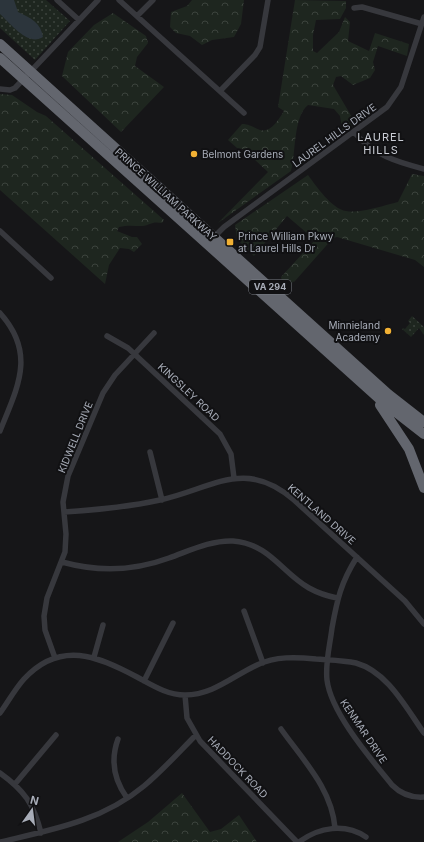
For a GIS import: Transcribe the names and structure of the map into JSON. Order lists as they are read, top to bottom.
{
  "streets": {
    "highway": ["PRINCE WILLIAM PARKWAY", "VA 294"],
    "street": [
      "LAUREL HILLS DRIVE",
      "KINGSLEY ROAD",
      "KIDWELL DRIVE",
      "KENTLAND DRIVE",
      "KENMAR DRIVE",
      "HADDOCK ROAD"
    ]
  },
  "crossings": [
    ["LAUREL HILLS DRIVE", "PRINCE WILLIAM PARKWAY"],
    ["PRINCE WILLIAM PARKWAY", "VA 294"],
    ["KINGSLEY ROAD", "KIDWELL DRIVE"],
    ["KINGSLEY ROAD", "KENTLAND DRIVE"],
    ["KIDWELL DRIVE", "KENTLAND DRIVE"],
    ["KENTLAND DRIVE", "KENMAR DRIVE"]
  ],
  "districts": ["LAUREL HILLS"],
  "places": {
    "other": ["Belmont Gardens", "Minnieland Academy"],
    "transit": ["Prince William Pkwy at Laurel Hills Dr"]
  },
  "north": "top"
}
